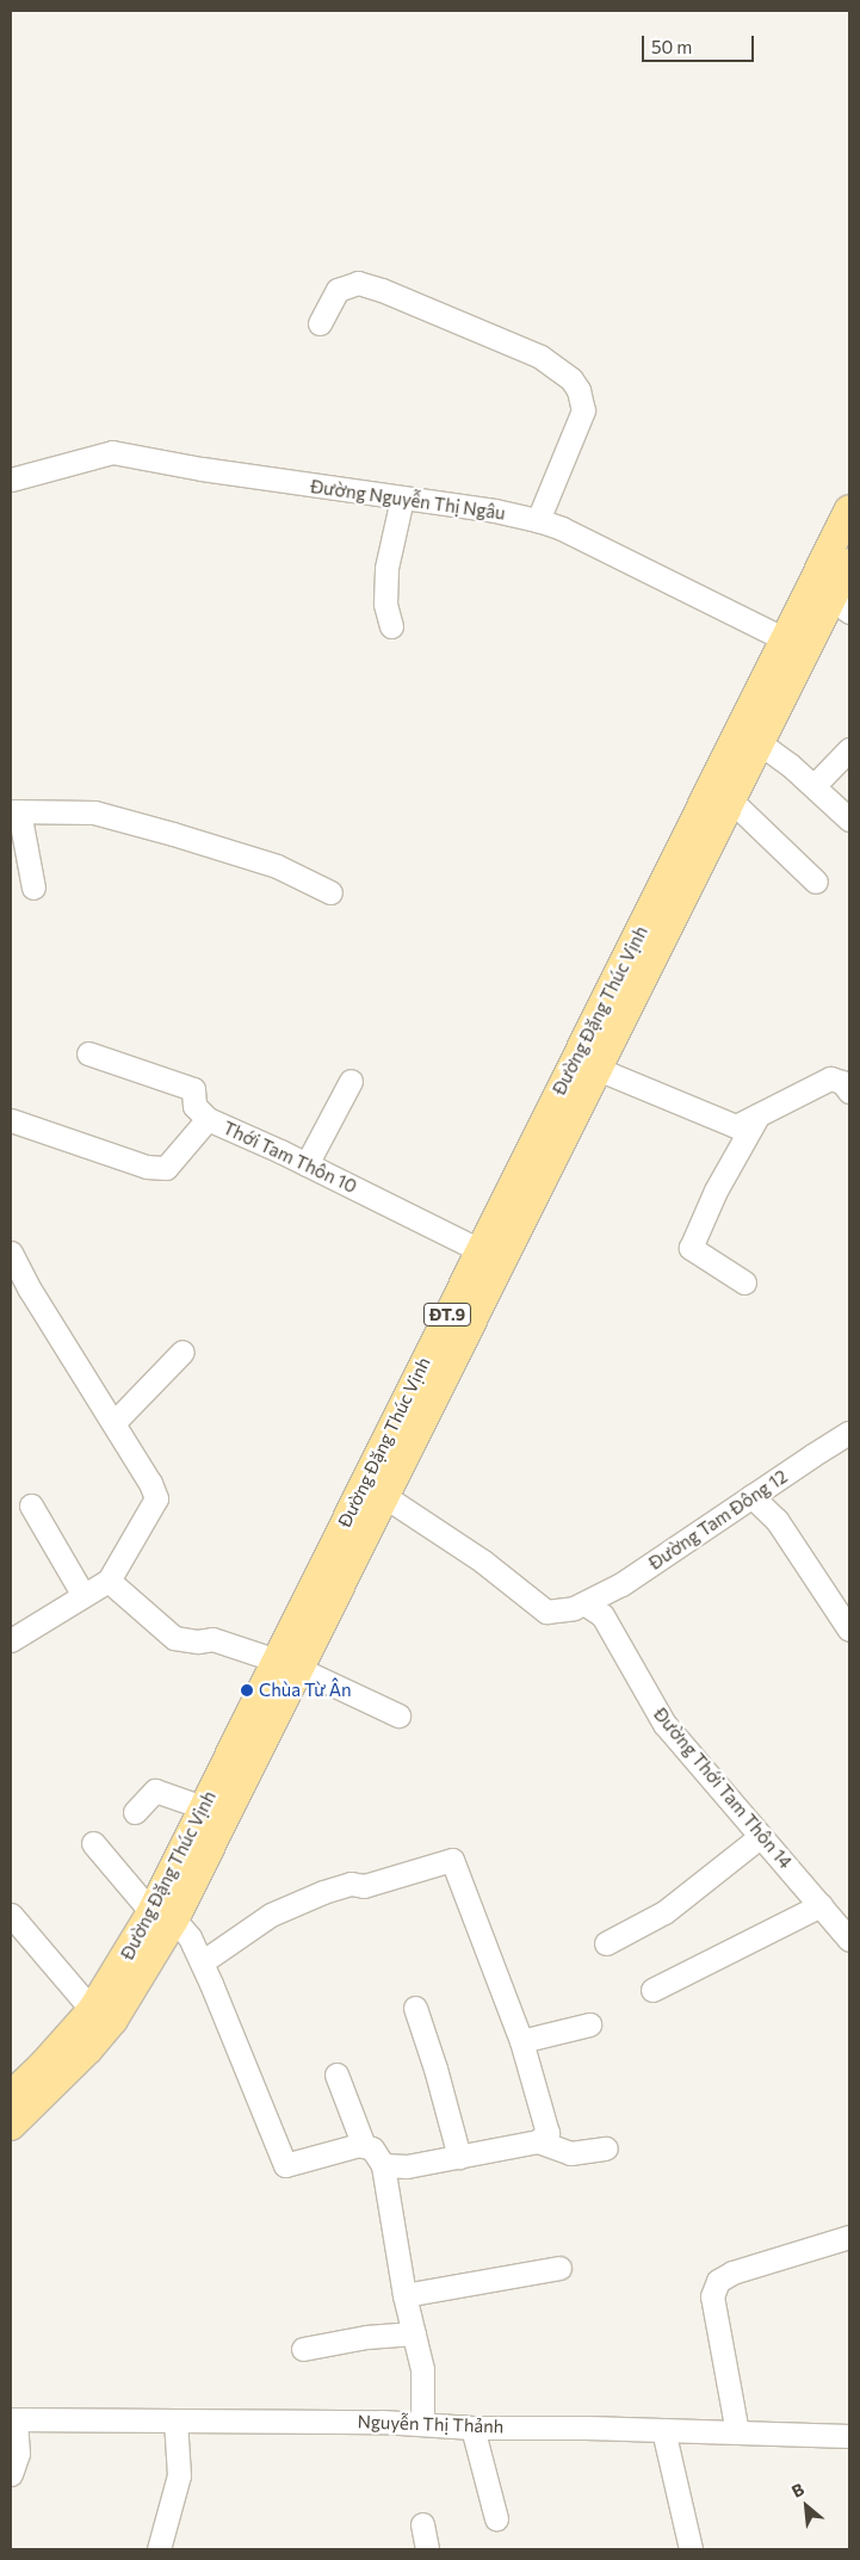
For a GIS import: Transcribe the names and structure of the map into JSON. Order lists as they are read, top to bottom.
{
  "streets": {
    "main road": ["Đường Đặng Thúc Vịnh", "ĐT.9"],
    "street": [
      "Đường Nguyễn Thị Ngâu",
      "Thới Tam Thôn 10",
      "Đường Tam Đông 12",
      "Đường Thới Tam Thôn 14",
      "Nguyễn Thị Thảnh"
    ]
  },
  "crossings": [
    ["Đường Nguyễn Thị Ngâu", "Đường Đặng Thúc Vịnh"],
    ["Đường Đặng Thúc Vịnh", "Thới Tam Thôn 10"],
    ["Đường Đặng Thúc Vịnh", "Đường Tam Đông 12"],
    ["Đường Tam Đông 12", "Đường Thới Tam Thôn 14"]
  ],
  "places": ["Chùa Từ Ân"],
  "scale_bar": "50 m",
  "north": "top left"
}
